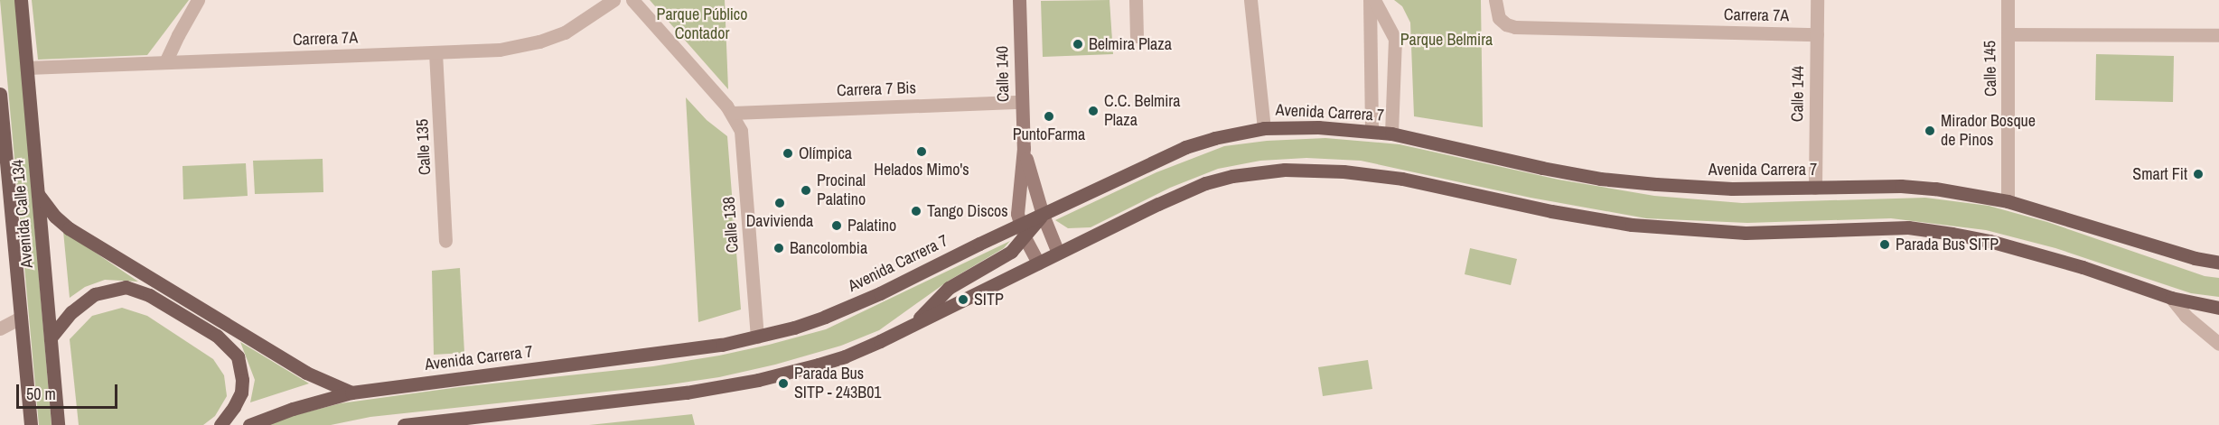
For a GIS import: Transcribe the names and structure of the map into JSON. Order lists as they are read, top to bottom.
{
  "streets": {
    "main road": ["Avenida Carrera 7", "Avenida Calle 134"],
    "street": [
      "Carrera 7A",
      "Calle 145",
      "Calle 140",
      "Carrera 7 Bis",
      "Calle 144",
      "Calle 135",
      "Calle 138"
    ]
  },
  "crossings": [
    ["Carrera 7A", "Calle 144"],
    ["Carrera 7A", "Calle 135"],
    ["Carrera 7A", "Avenida Calle 134"],
    ["Calle 145", "Avenida Carrera 7"],
    ["Calle 140", "Carrera 7 Bis"],
    ["Calle 140", "Avenida Carrera 7"],
    ["Carrera 7 Bis", "Calle 138"],
    ["Calle 144", "Avenida Carrera 7"],
    ["Avenida Carrera 7", "Calle 138"]
  ],
  "parks": ["Parque Público Contador", "Parque Belmira"],
  "places": [
    "Belmira Plaza",
    "C.C. Belmira Plaza",
    "PuntoFarma",
    "Mirador Bosque de Pinos",
    "Helados Mimo's",
    "Olímpica",
    "Smart Fit",
    "Procinal Palatino",
    "Davivienda",
    "Tango Discos",
    "Palatino",
    "Parada Bus SITP",
    "Bancolombia",
    "SITP",
    "Parada Bus SITP - 243B01"
  ],
  "scale_bar": "50 m"
}
